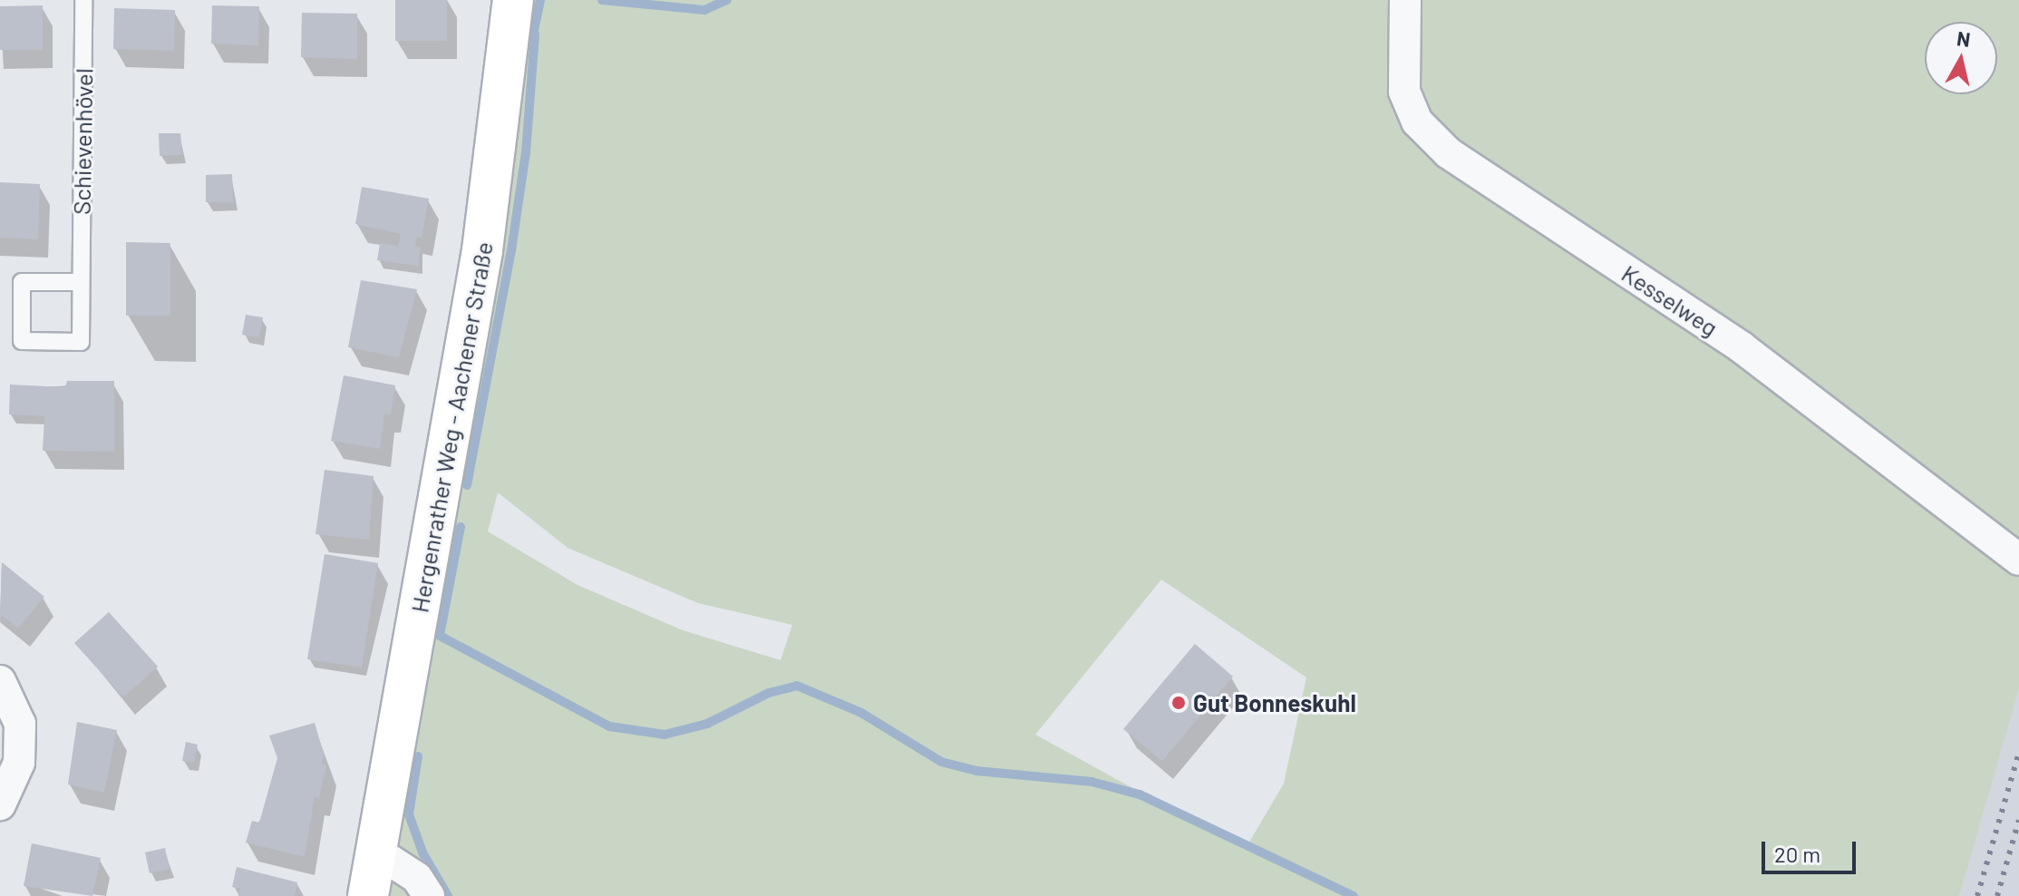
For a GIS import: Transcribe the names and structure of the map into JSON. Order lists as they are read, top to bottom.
{
  "streets": {
    "street": ["Kesselweg", "Hergenrather Weg - Aachener Straße"],
    "lane": ["Schievenhövel"]
  },
  "places": ["Gut Bonneskuhl"],
  "scale_bar": "20 m",
  "north": "top"
}
